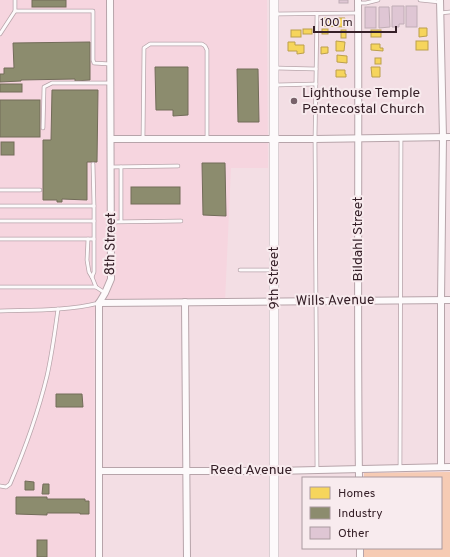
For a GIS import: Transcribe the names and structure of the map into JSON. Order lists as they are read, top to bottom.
{
  "streets": {
    "street": [
      "Bildahl Street",
      "8th Street",
      "9th Street",
      "Wills Avenue",
      "Reed Avenue"
    ]
  },
  "crossings": [
    ["Bildahl Street", "Wills Avenue"],
    ["Bildahl Street", "Reed Avenue"],
    ["8th Street", "Wills Avenue"],
    ["8th Street", "Reed Avenue"],
    ["9th Street", "Wills Avenue"],
    ["9th Street", "Reed Avenue"]
  ],
  "places": ["Lighthouse Temple Pentecostal Church"],
  "legend": ["Homes", "Industry", "Other"],
  "scale_bar": "100 m"
}
